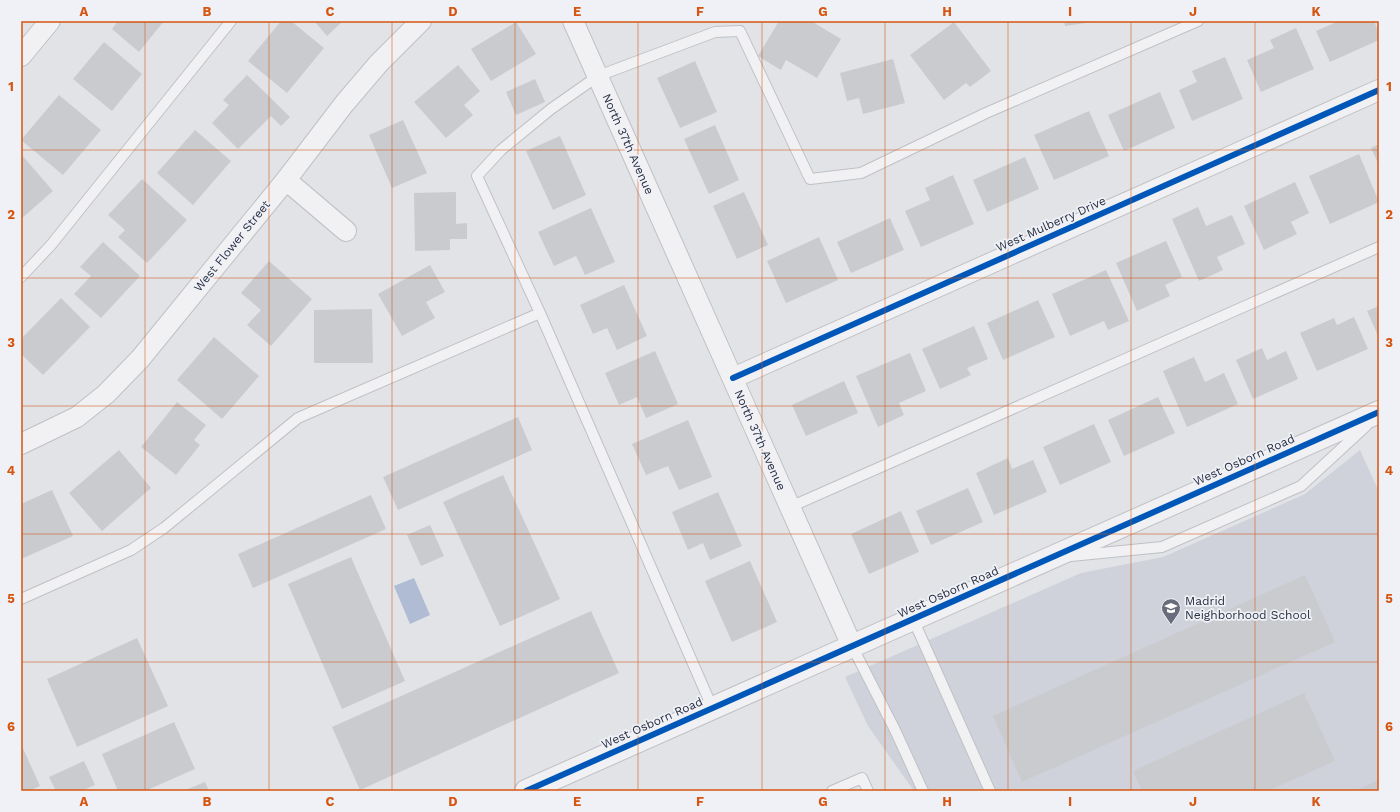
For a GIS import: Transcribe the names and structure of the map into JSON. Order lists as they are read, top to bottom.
{
  "streets": {
    "street": [
      "North 37th Avenue",
      "West Mulberry Drive",
      "West Flower Street",
      "West Osborn Road"
    ]
  },
  "crossings": [
    ["North 37th Avenue", "West Mulberry Drive"],
    ["North 37th Avenue", "West Osborn Road"]
  ],
  "places": {
    "school or university": ["Madrid Neighborhood School"]
  },
  "grid": {
    "columns": [
      "A",
      "B",
      "C",
      "D",
      "E",
      "F",
      "G",
      "H",
      "I",
      "J",
      "K"
    ],
    "rows": [
      "1",
      "2",
      "3",
      "4",
      "5",
      "6"
    ]
  }
}
